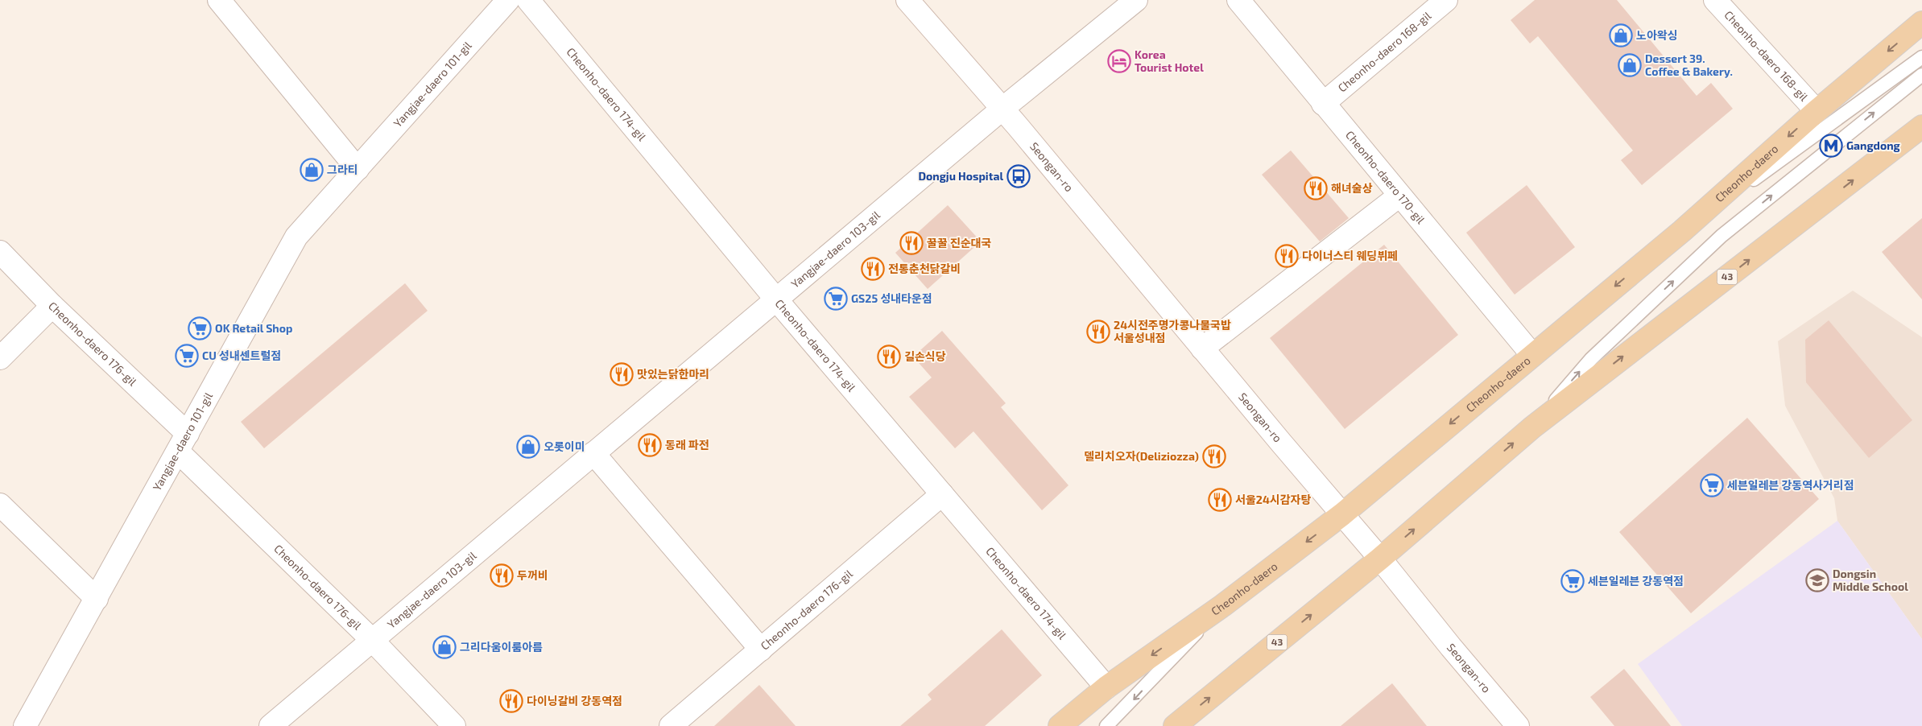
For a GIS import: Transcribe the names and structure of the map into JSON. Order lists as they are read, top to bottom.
{
  "streets": {
    "main road": ["Cheonho-daero", "43"],
    "street": [
      "Cheonho-daero 168-gil",
      "Yangjae-daero 101-gil",
      "Cheonho-daero 174-gil",
      "Seongan-ro",
      "Cheonho-daero 170-gil",
      "Yangjae-daero 103-gil",
      "Cheonho-daero 176-gil"
    ]
  },
  "crossings": [
    ["Cheonho-daero 168-gil", "Cheonho-daero"],
    ["Cheonho-daero 168-gil", "Cheonho-daero 170-gil"],
    ["Yangjae-daero 101-gil", "Cheonho-daero 176-gil"],
    ["Cheonho-daero 174-gil", "Cheonho-daero"],
    ["Cheonho-daero 174-gil", "Yangjae-daero 103-gil"],
    ["Cheonho-daero 174-gil", "Cheonho-daero 176-gil"],
    ["Seongan-ro", "Cheonho-daero"],
    ["Seongan-ro", "Yangjae-daero 103-gil"],
    ["Seongan-ro", "43"],
    ["Cheonho-daero", "Cheonho-daero 170-gil"],
    ["Yangjae-daero 103-gil", "Cheonho-daero 176-gil"]
  ],
  "places": {
    "shop": [
      "노아왁싱",
      "Dessert 39. Coffee & Bakery.",
      "그라티",
      "오롯이미",
      "그리다움이룸아름"
    ],
    "hotel": ["Korea Tourist Hotel"],
    "metro station": ["Gangdong"],
    "bus stop": ["Dongju Hospital"],
    "restaurant": [
      "해녀술상",
      "꿀꿀 진순대국",
      "다이너스티 웨딩뷔페",
      "전통춘천닭갈비",
      "24시전주명가콩나물국밥 서울성내점",
      "길손식당",
      "맛있는닭한마리",
      "동래 파전",
      "델리치오자(Deliziozza)",
      "서울24시감자탕",
      "두꺼비",
      "다이닝갈비 강동역점"
    ],
    "supermarket": [
      "GS25 성내타운점",
      "OK Retail Shop",
      "CU 성내센트럴점",
      "세븐일레븐 강동역사거리점",
      "세븐일레븐 강동역점"
    ],
    "school or university": ["Dongsin Middle School"]
  }
}
